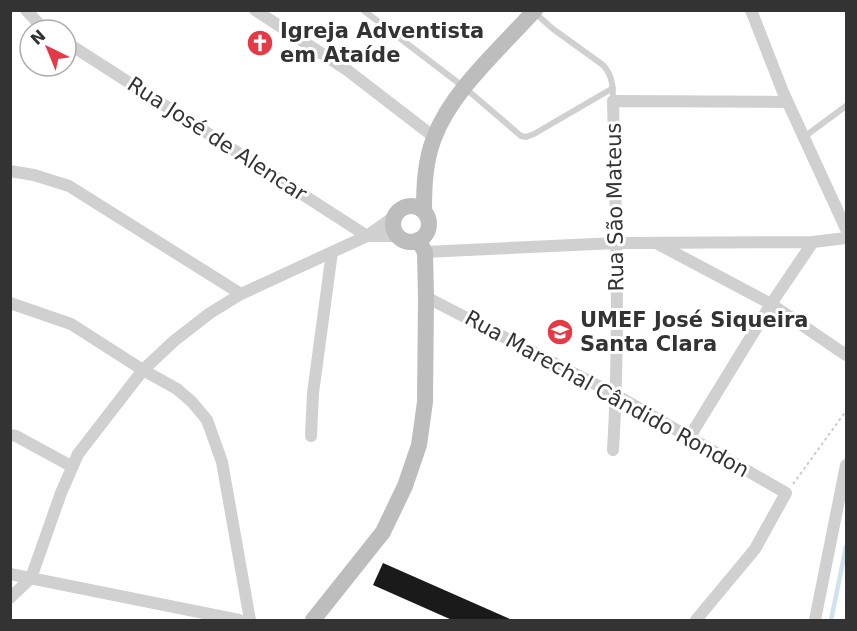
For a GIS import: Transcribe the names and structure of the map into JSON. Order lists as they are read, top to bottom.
{
  "streets": {
    "street": ["Rua José de Alencar", "Rua São Mateus", "Rua Marechal Cândido Rondon"]
  },
  "crossings": [
    ["Rua São Mateus", "Rua Marechal Cândido Rondon"]
  ],
  "places": {
    "church": ["Igreja Adventista em Ataíde"],
    "school or university": ["UMEF José Siqueira Santa Clara"]
  },
  "north": "top left"
}
